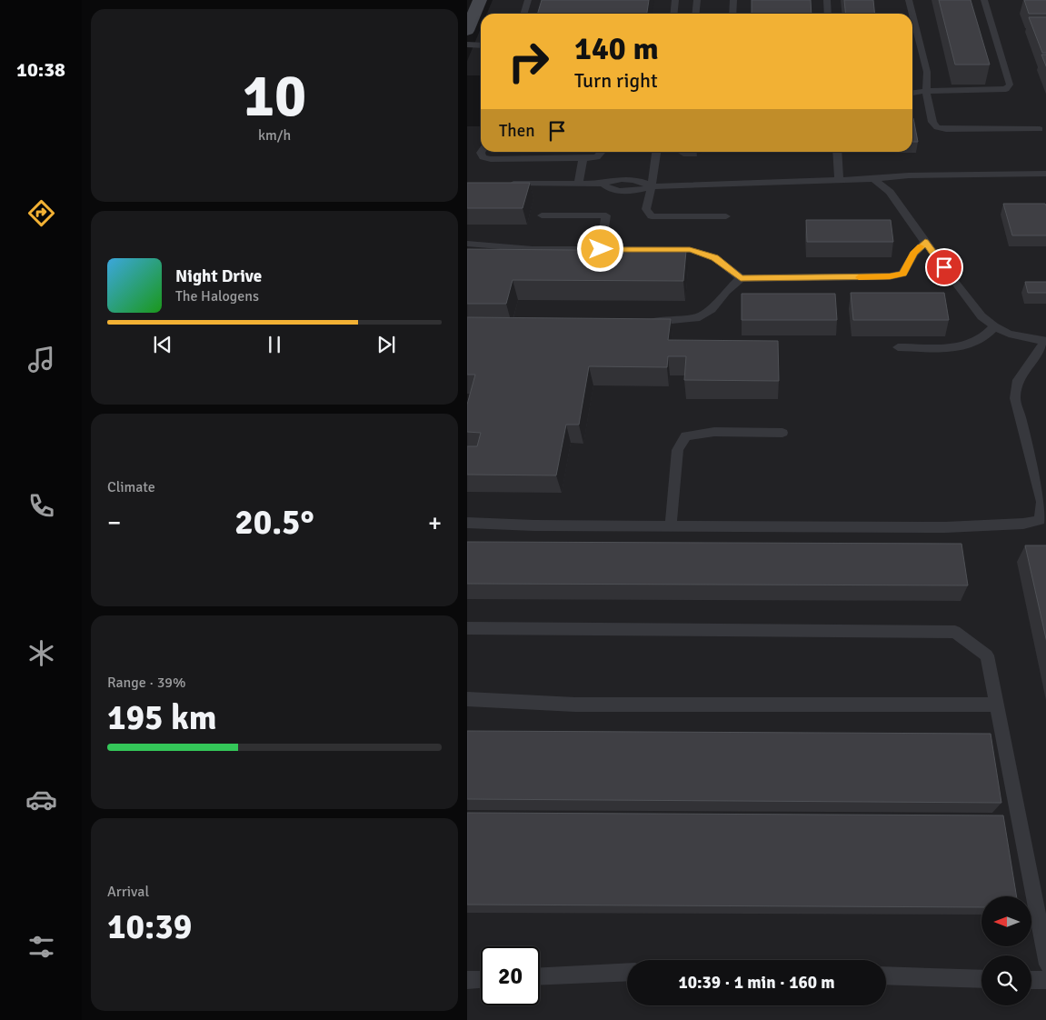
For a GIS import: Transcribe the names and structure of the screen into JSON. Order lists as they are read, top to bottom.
{
  "north": "left",
  "page": {
    "tabs": "10:38",
    "tile": [
      ["10", "km/h"],
      "Climate",
      ["Range · 39%", "195 km"],
      ["Arrival", "10:39"]
    ],
    "turn": ["140 m", "Turn right"],
    "then": "Then",
    "song": ["Night Drive", "The Halogens"],
    "heat": ["−", "20.5°", "+"],
    "limit": "20",
    "trip": "10:39 · 1 min · 160 m"
  }
}
